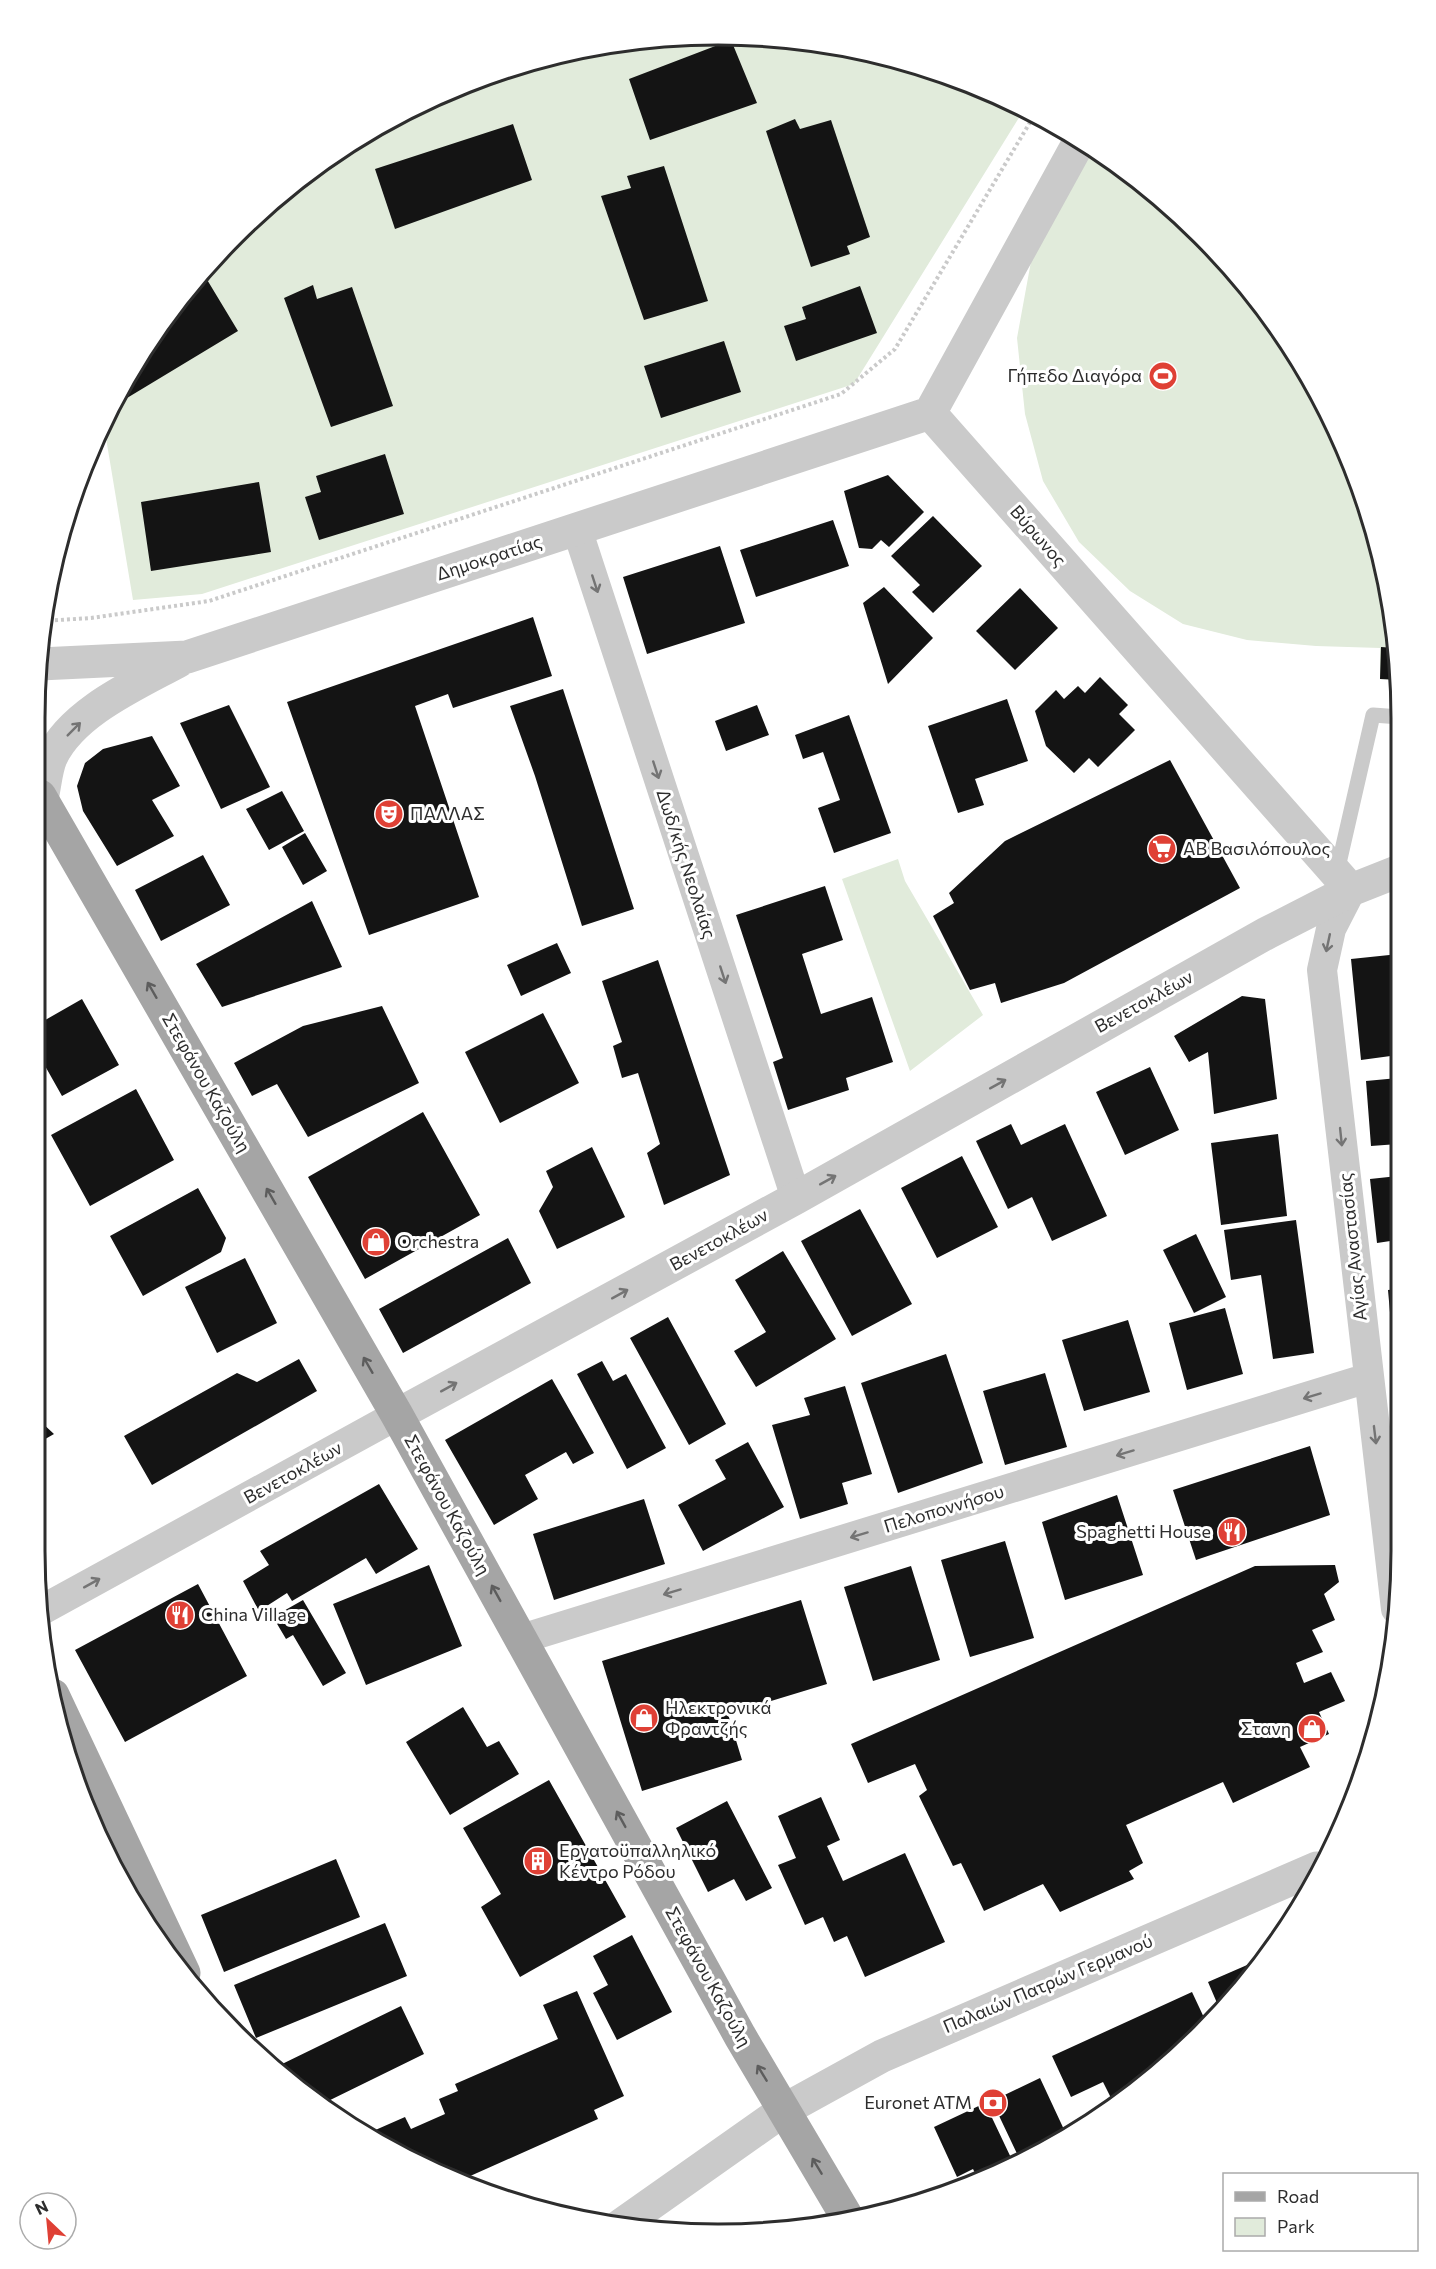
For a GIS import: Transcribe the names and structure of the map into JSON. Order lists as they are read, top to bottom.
{
  "streets": {
    "main road": ["Στεφάνου Καζούλη"],
    "street": [
      "Βύρωνος",
      "Δημοκρατίας",
      "Δωδ/κής Νεολαίας",
      "Βενετοκλέων",
      "Αγίας Αναστασίας",
      "Πελοποννήσου",
      "Παλαιών Πατρών Γερμανού"
    ]
  },
  "crossings": [
    ["Βύρωνος", "Δημοκρατίας"],
    ["Βύρωνος", "Βενετοκλέων"],
    ["Βύρωνος", "Αγίας Αναστασίας"],
    ["Δημοκρατίας", "Δωδ/κής Νεολαίας"],
    ["Δωδ/κής Νεολαίας", "Βενετοκλέων"],
    ["Βενετοκλέων", "Στεφάνου Καζούλη"],
    ["Βενετοκλέων", "Αγίας Αναστασίας"],
    ["Στεφάνου Καζούλη", "Πελοποννήσου"],
    ["Στεφάνου Καζούλη", "Παλαιών Πατρών Γερμανού"],
    ["Αγίας Αναστασίας", "Πελοποννήσου"]
  ],
  "one_way": [
    "Δωδ/κής Νεολαίας",
    "Βενετοκλέων",
    "Στεφάνου Καζούλη",
    "Αγίας Αναστασίας",
    "Πελοποννήσου"
  ],
  "places": {
    "sports": ["Γήπεδο Διαγόρα"],
    "theatre": ["ΠΑΛΛΑΣ"],
    "supermarket": ["AB Βασιλόπουλος"],
    "shop": ["Orchestra", "Ηλεκτρονικά Φραντζής", "Στανη"],
    "restaurant": ["Spaghetti House", "China Village"],
    "building": ["Εργατοϋπαλληλικό Κέντρο Ρόδου"],
    "bank": ["Euronet ATM"]
  },
  "legend": ["Road", "Park"],
  "north": "top left"
}
